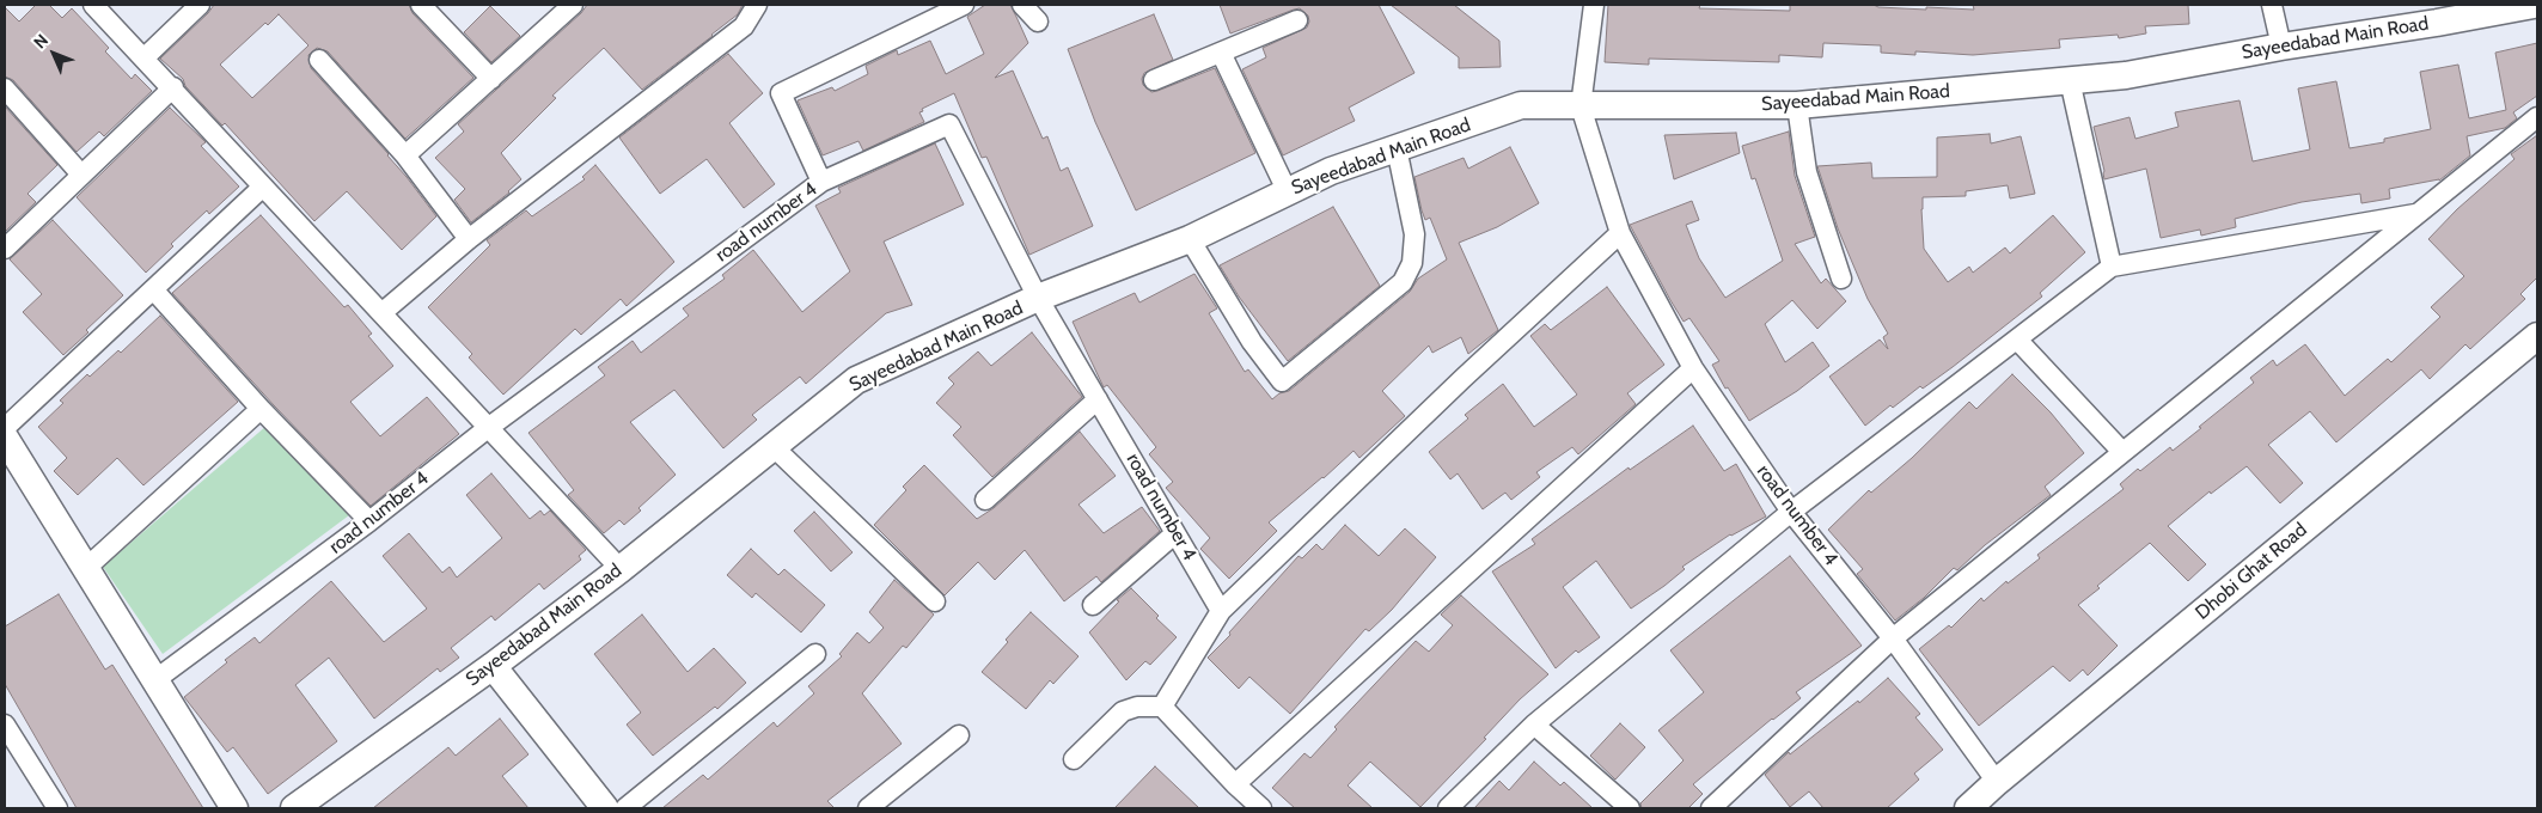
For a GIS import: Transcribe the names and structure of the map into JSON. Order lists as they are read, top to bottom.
{
  "streets": {
    "main road": ["Sayeedabad Main Road", "Dhobi Ghat Road"],
    "street": ["road number 4"]
  },
  "crossings": [
    ["Sayeedabad Main Road", "road number 4"],
    ["road number 4", "Dhobi Ghat Road"]
  ],
  "north": "top left"
}
